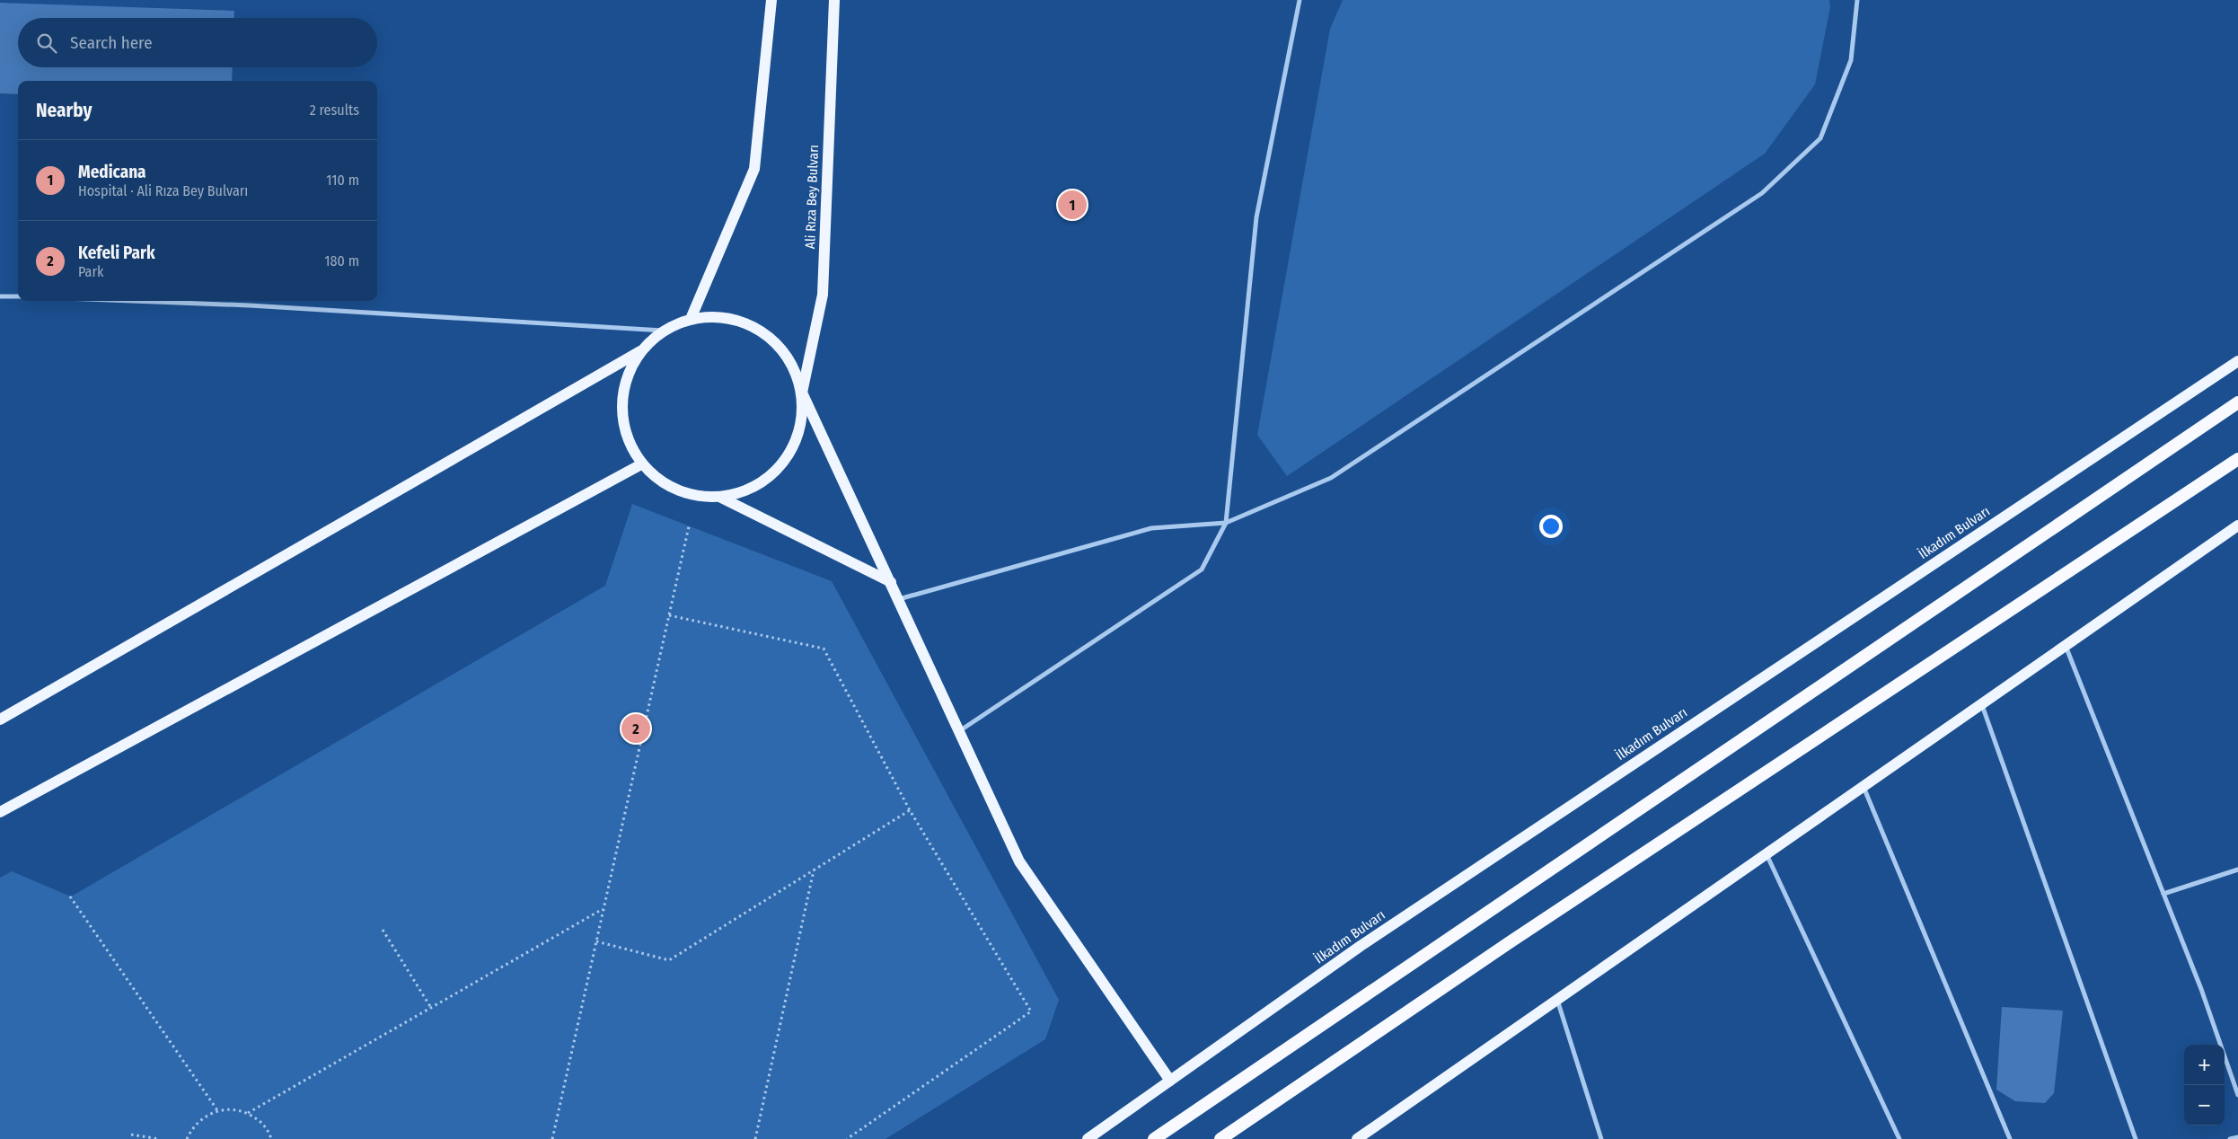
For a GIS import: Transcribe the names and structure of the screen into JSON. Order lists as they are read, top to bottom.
{
  "streets": {
    "main road": ["Ali Rıza Bey Bulvarı", "İlkadım Bulvarı"]
  },
  "page": {
    "search": "Search here",
    "heading": ["Nearby", "2 results"],
    "list": [
      {
        "mark": "1",
        "name": "Medicana",
        "note": "Hospital · Ali Rıza Bey Bulvarı",
        "value": "110 m"
      },
      {
        "mark": "2",
        "name": "Kefeli Park",
        "note": "Park",
        "value": "180 m"
      }
    ],
    "pins": ["1", "2"],
    "map_buttons": ["+", "−"]
  }
}
